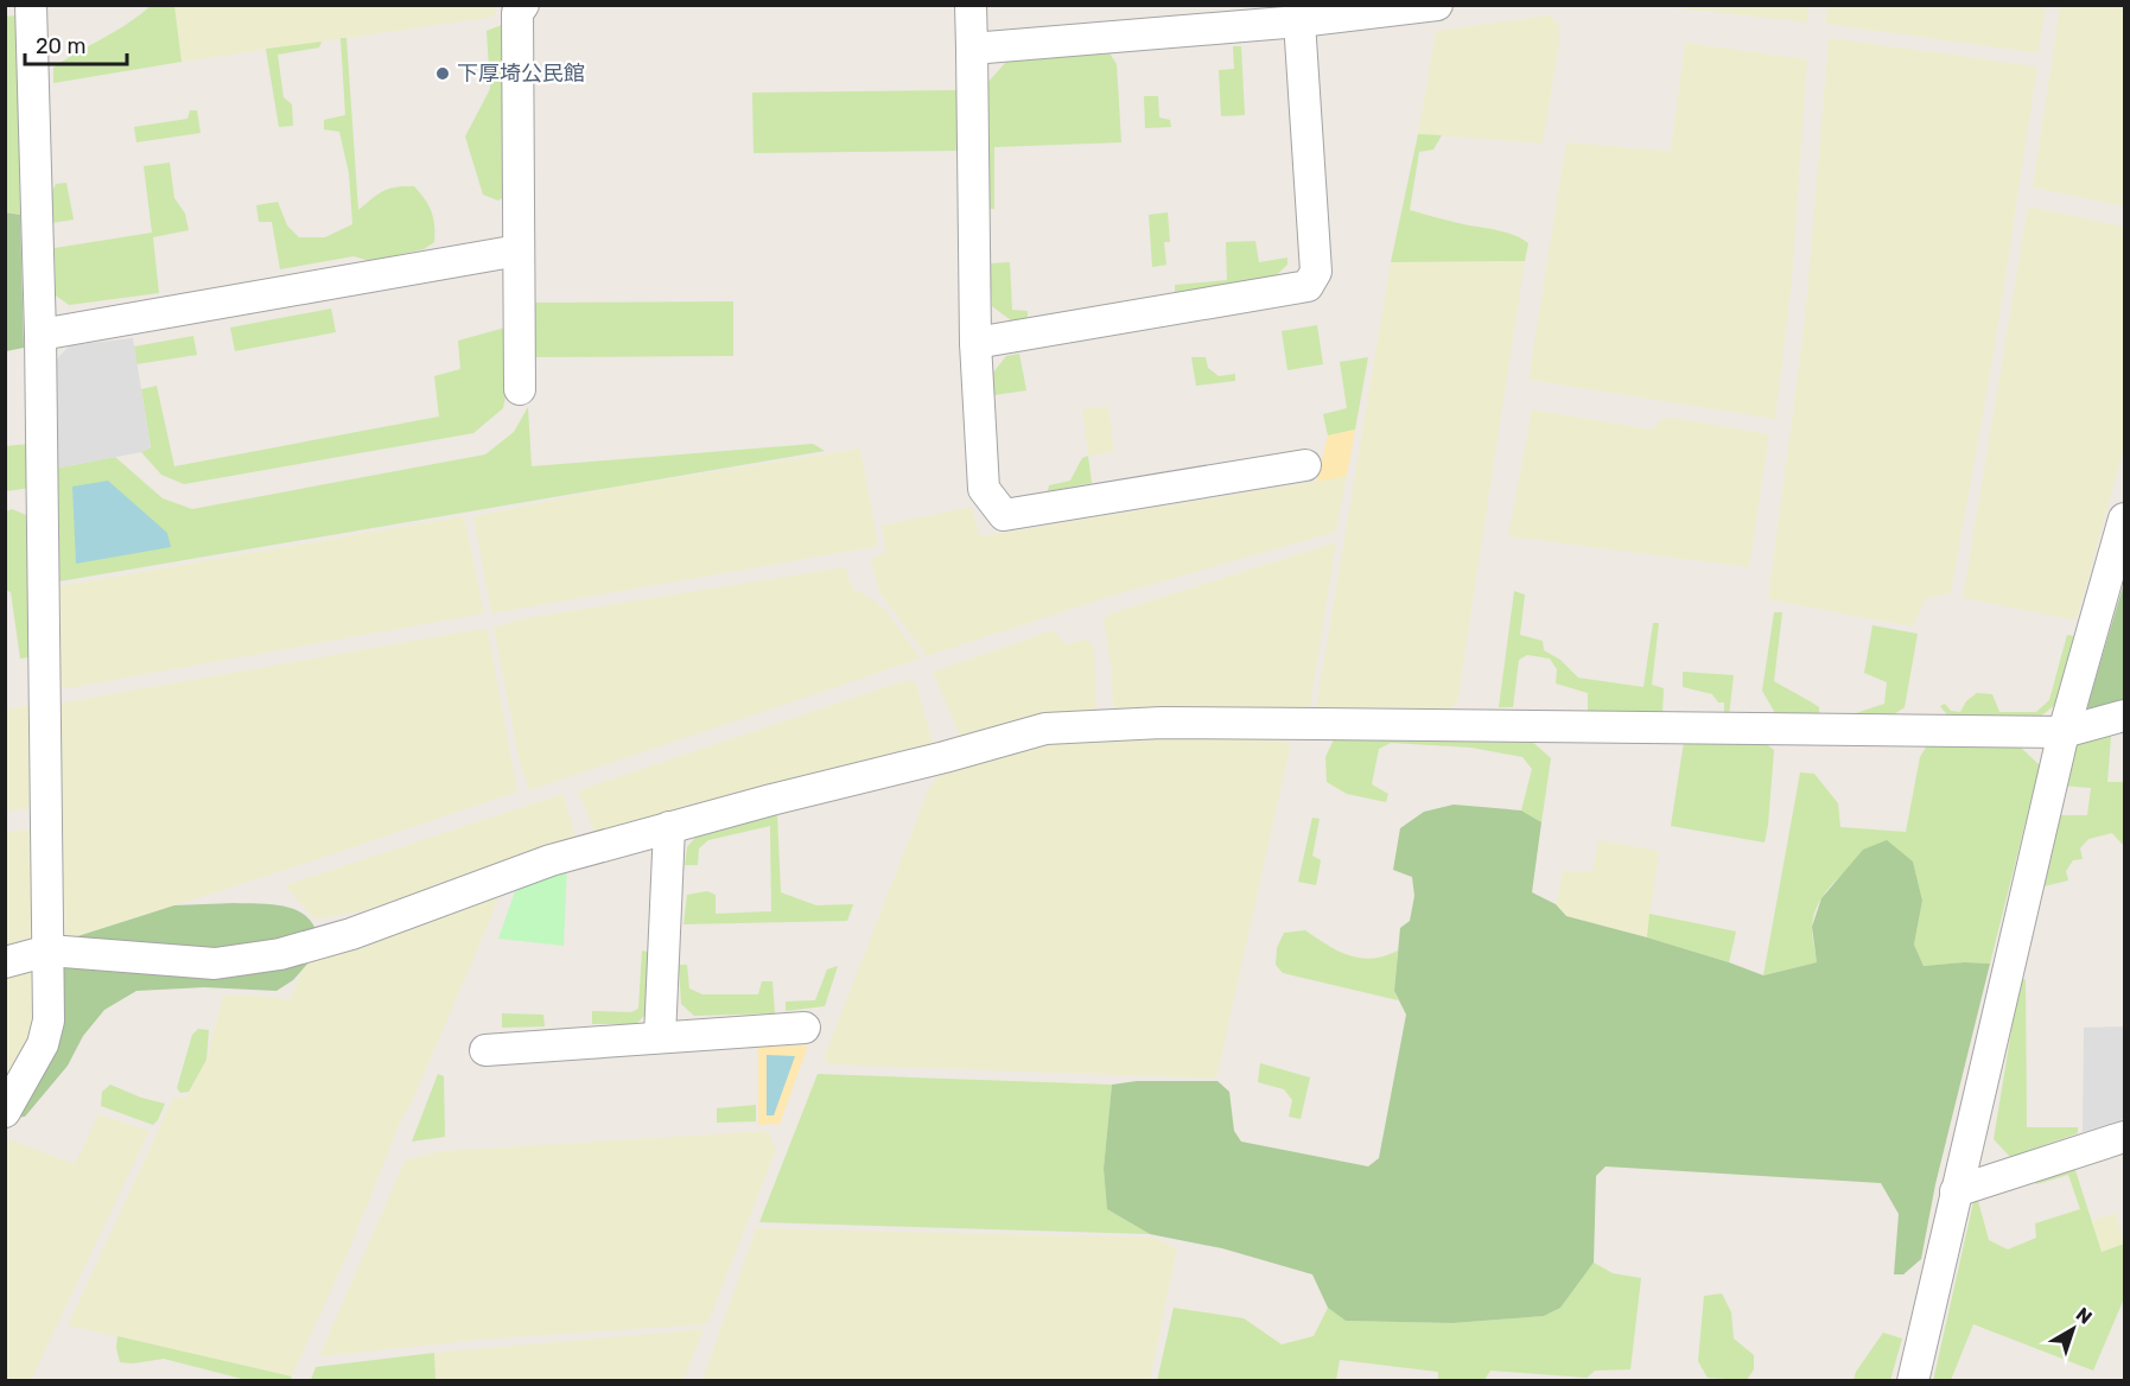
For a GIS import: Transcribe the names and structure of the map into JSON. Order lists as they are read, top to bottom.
{
  "places": ["下厚埼公民館"],
  "scale_bar": "20 m",
  "north": "top right"
}
